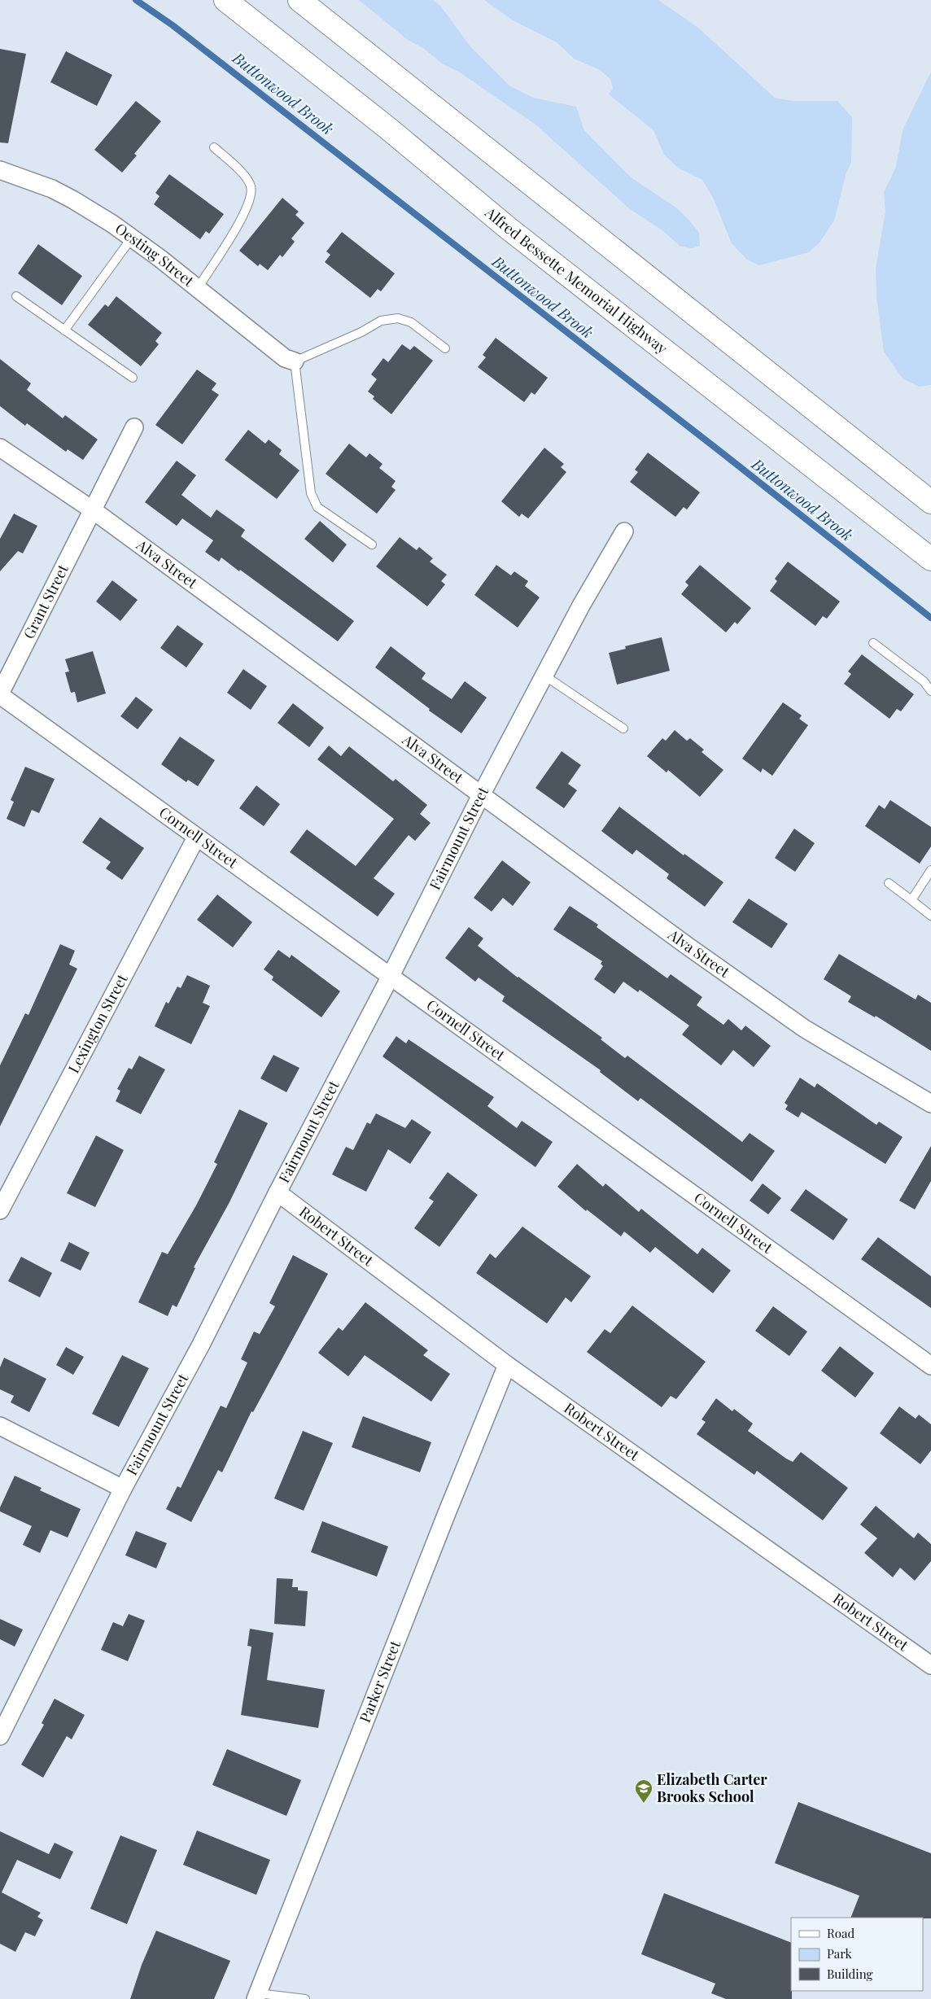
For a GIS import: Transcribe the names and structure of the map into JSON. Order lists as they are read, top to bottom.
{
  "streets": {
    "highway": ["Alfred Bessette Memorial Highway"],
    "street": [
      "Oesting Street",
      "Alva Street",
      "Grant Street",
      "Cornell Street",
      "Fairmount Street",
      "Lexington Street",
      "Robert Street",
      "Parker Street"
    ]
  },
  "crossings": [
    ["Alva Street", "Grant Street"],
    ["Alva Street", "Fairmount Street"],
    ["Grant Street", "Cornell Street"],
    ["Cornell Street", "Fairmount Street"],
    ["Cornell Street", "Lexington Street"],
    ["Fairmount Street", "Robert Street"],
    ["Robert Street", "Parker Street"]
  ],
  "water": ["Buttonwood Brook"],
  "places": {
    "school or university": ["Elizabeth Carter Brooks School"]
  },
  "legend": ["Road", "Park", "Building"]
}
